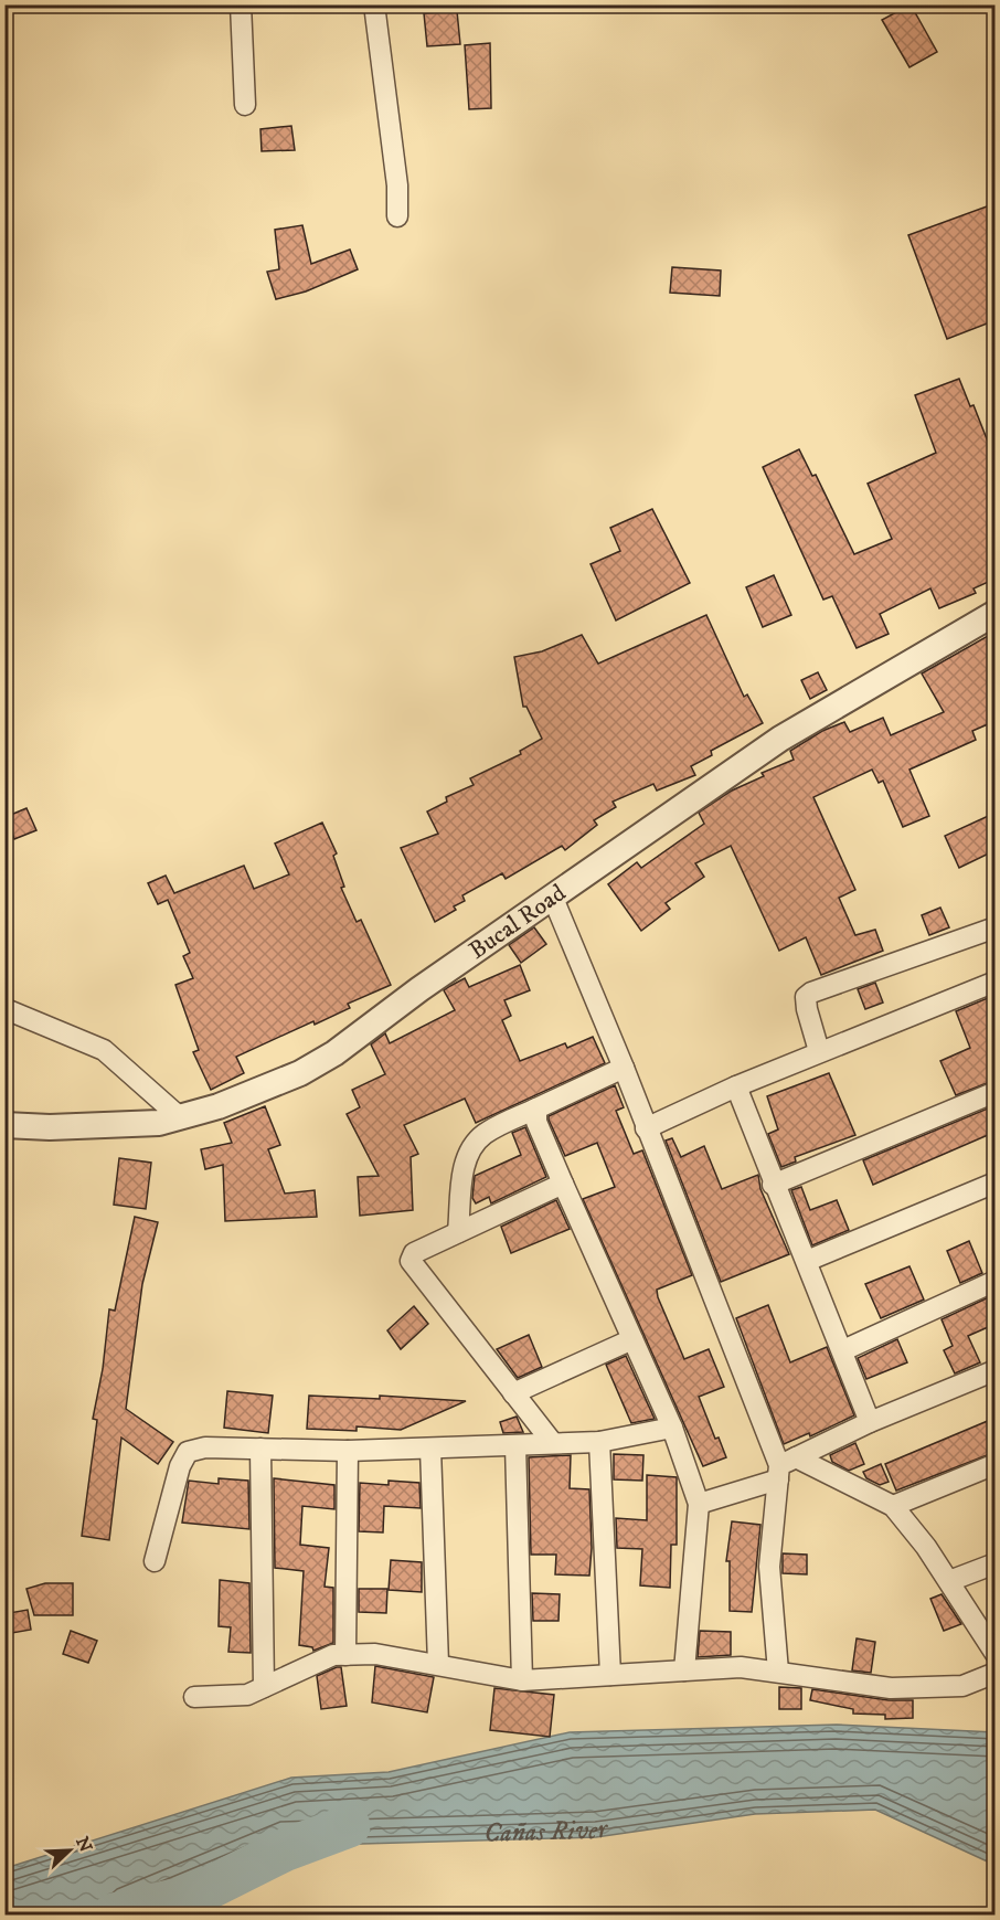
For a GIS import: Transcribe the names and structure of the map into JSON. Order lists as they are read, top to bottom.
{
  "streets": {
    "street": ["Bucal Road"]
  },
  "water": ["Cañas River"],
  "north": "top right"
}
